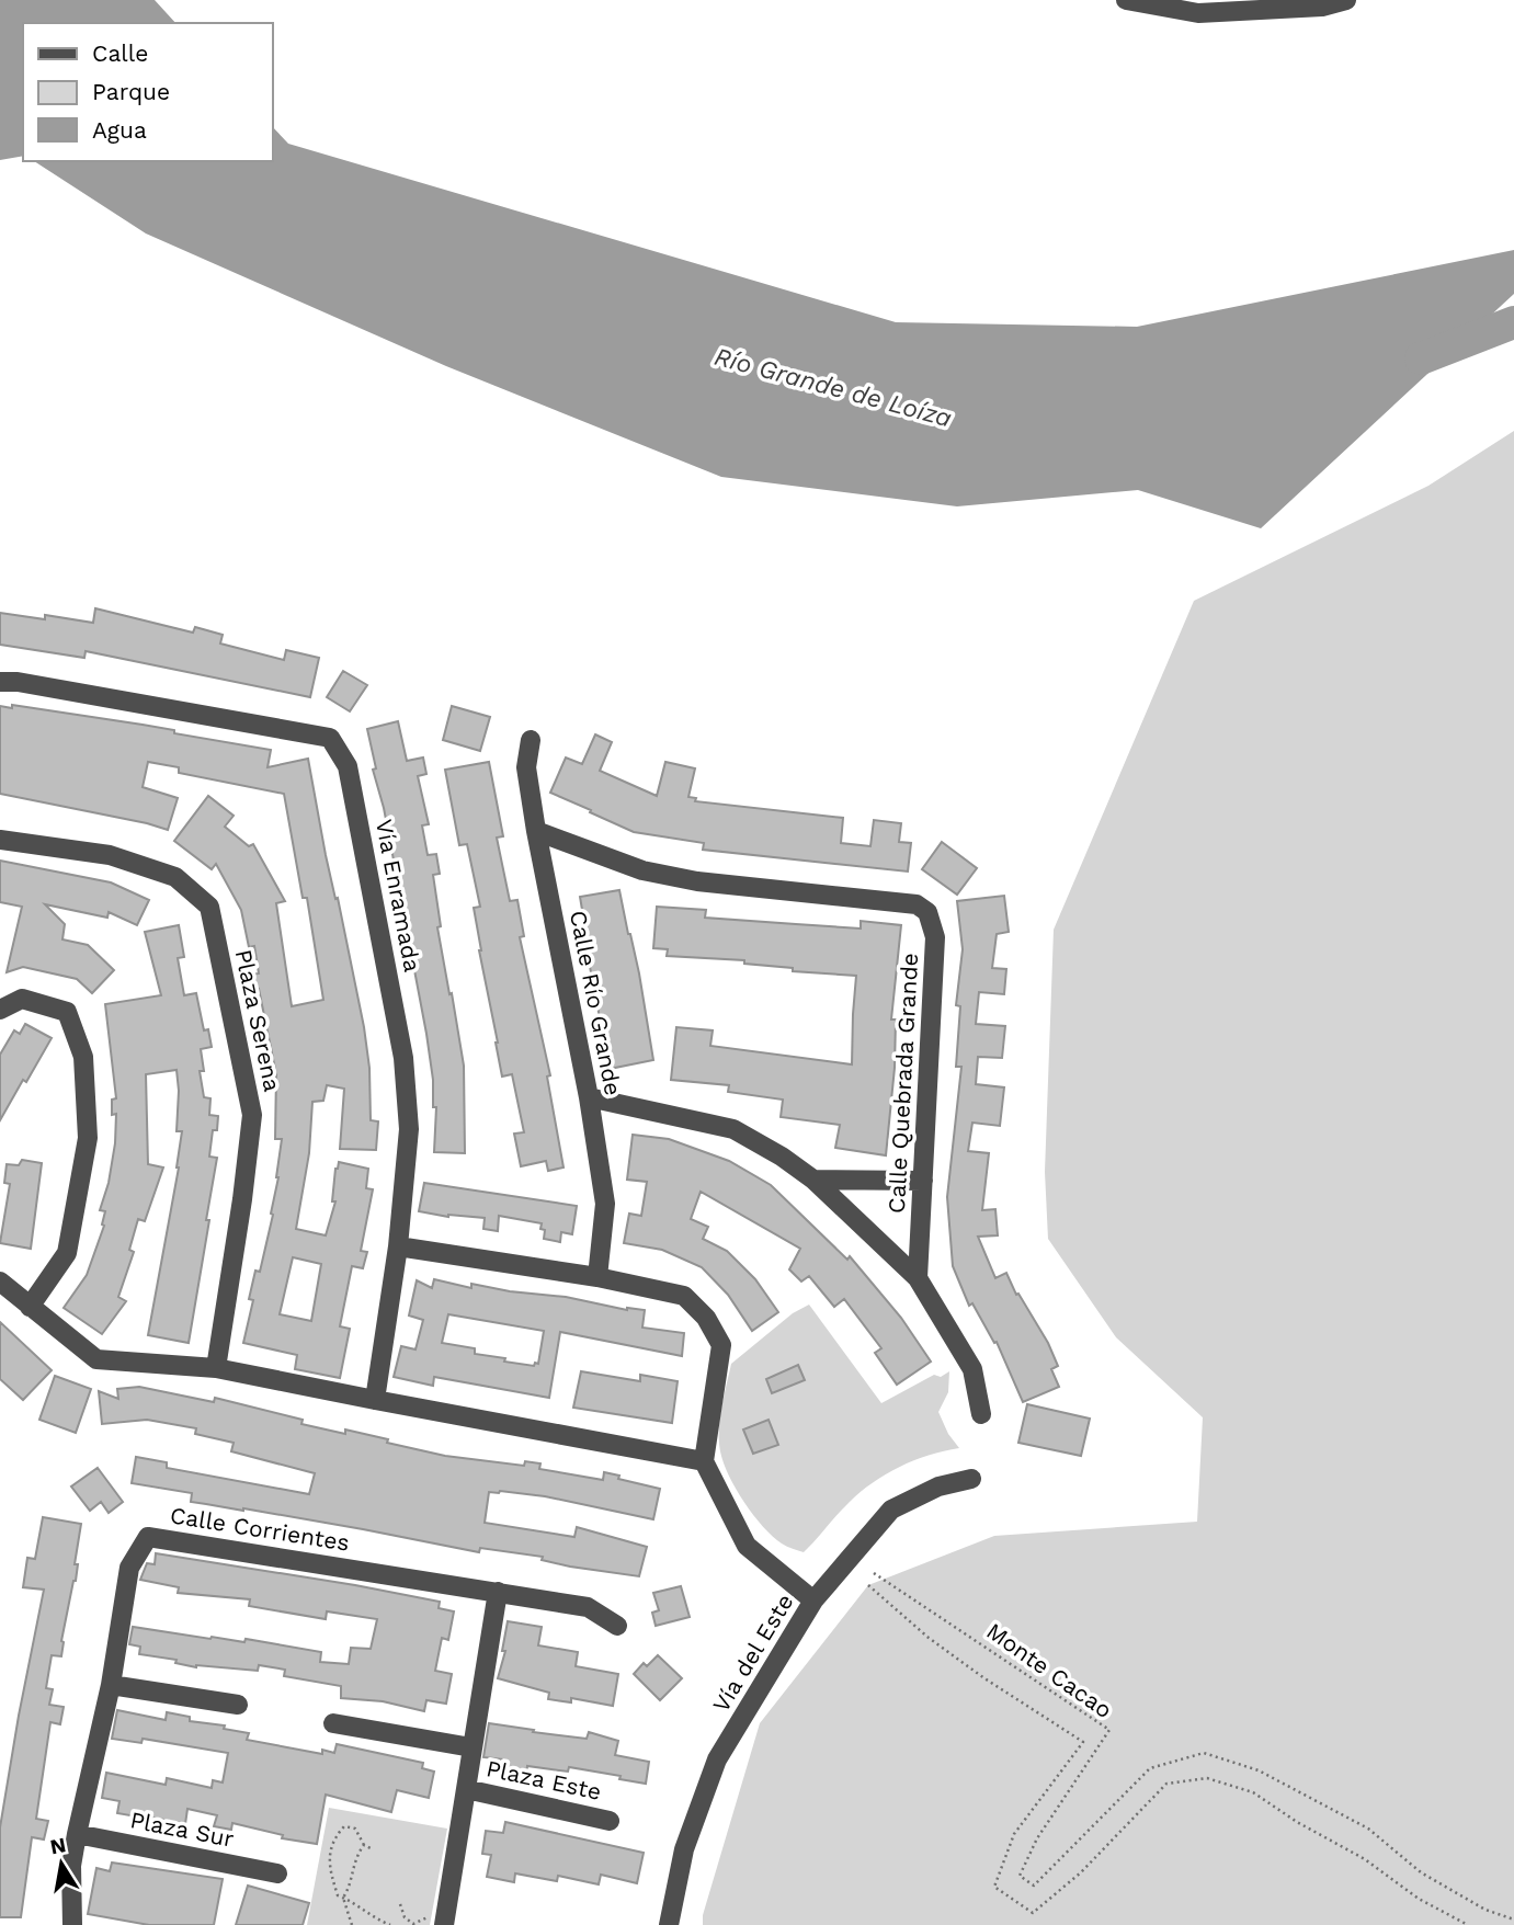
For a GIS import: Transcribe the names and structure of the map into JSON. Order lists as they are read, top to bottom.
{
  "streets": {
    "street": [
      "Vía Enramada",
      "Calle Río Grande",
      "Plaza Serena",
      "Calle Quebrada Grande",
      "Calle Corrientes",
      "Vía del Este",
      "Plaza Este",
      "Plaza Sur"
    ],
    "path": ["Monte Cacao"]
  },
  "crossings": [
    ["Calle Río Grande", "Calle Quebrada Grande"],
    ["Calle Corrientes", "Plaza Sur"]
  ],
  "water": ["Río Grande de Loíza"],
  "legend": ["Calle", "Parque", "Agua"],
  "north": "top"
}
